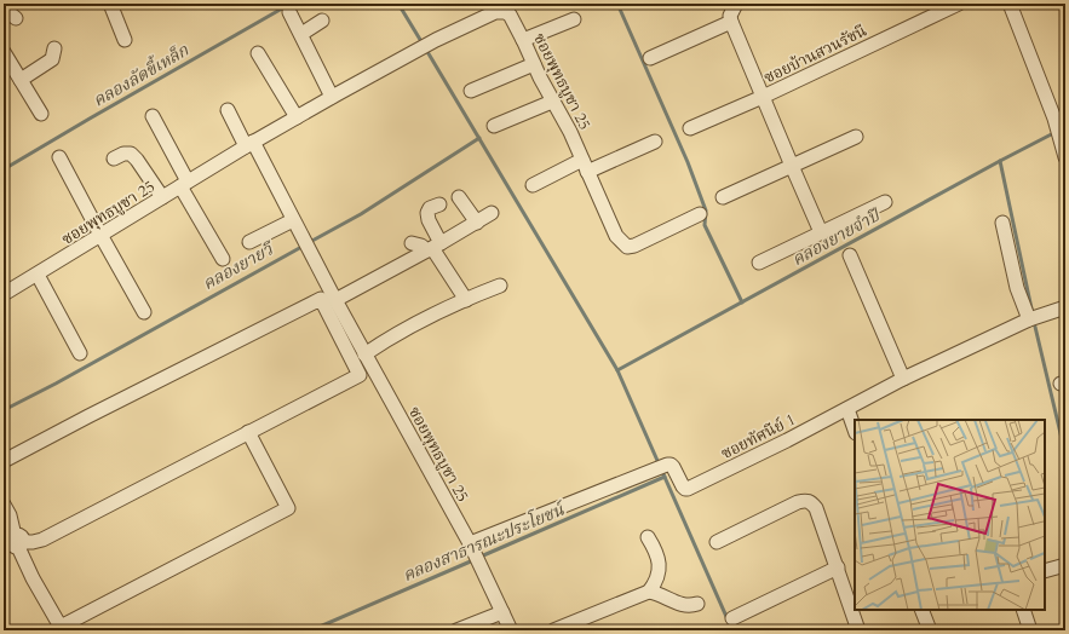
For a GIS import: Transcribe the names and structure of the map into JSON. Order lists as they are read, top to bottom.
{
  "streets": {
    "street": ["ซอยบ้านสวนรัชนี", "ซอยพุทธบูชา 25", "ซอยทัศนีย์ 1"]
  },
  "crossings": [
    ["ซอยพุทธบูชา 25", "ซอยทัศนีย์ 1"]
  ],
  "water": [
    "คลองลัดขี้เหล็ก",
    "คลองยายจำปี",
    "คลองยายวี",
    "คลองสาธารณะประโยชน์"
  ]
}
